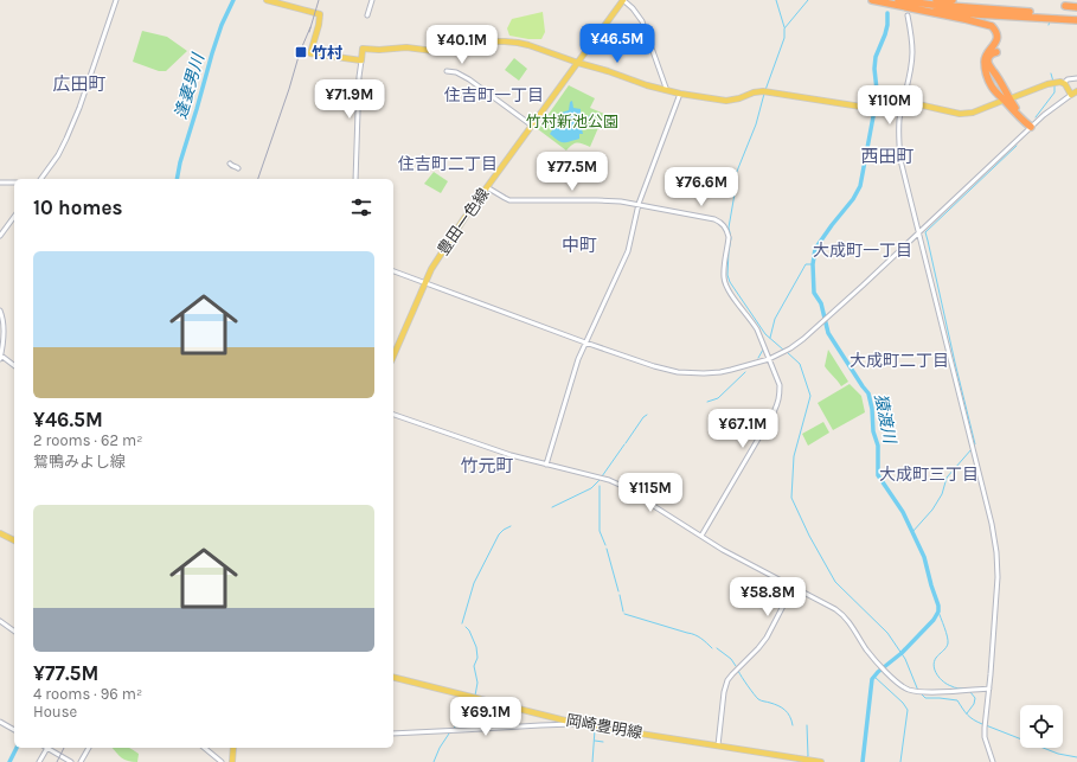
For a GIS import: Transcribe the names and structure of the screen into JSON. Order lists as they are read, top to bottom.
{
  "streets": {
    "main road": ["豊田一色線", "岡崎豊明線"]
  },
  "districts": [
    "広田町",
    "住吉町一丁目",
    "西田町",
    "住吉町二丁目",
    "中町",
    "大成町一丁目",
    "大成町二丁目",
    "竹元町",
    "大成町三丁目"
  ],
  "water": ["逢妻男川", "猿渡川"],
  "parks": ["竹村新池公園"],
  "places": {
    "transit": ["竹村"]
  },
  "page": {
    "price": [
      "¥46.5M",
      "¥40.1M",
      "¥71.9M",
      "¥110M",
      "¥77.5M",
      "¥76.6M",
      "¥67.1M",
      "¥115M",
      "¥58.8M",
      "¥69.1M"
    ],
    "heading": "10 homes",
    "list": [
      {
        "name": "¥46.5M",
        "note": "2 rooms · 62 m² · 鴛鴨みよし線"
      },
      {
        "name": "¥77.5M",
        "note": "4 rooms · 96 m² · House"
      }
    ]
  }
}
